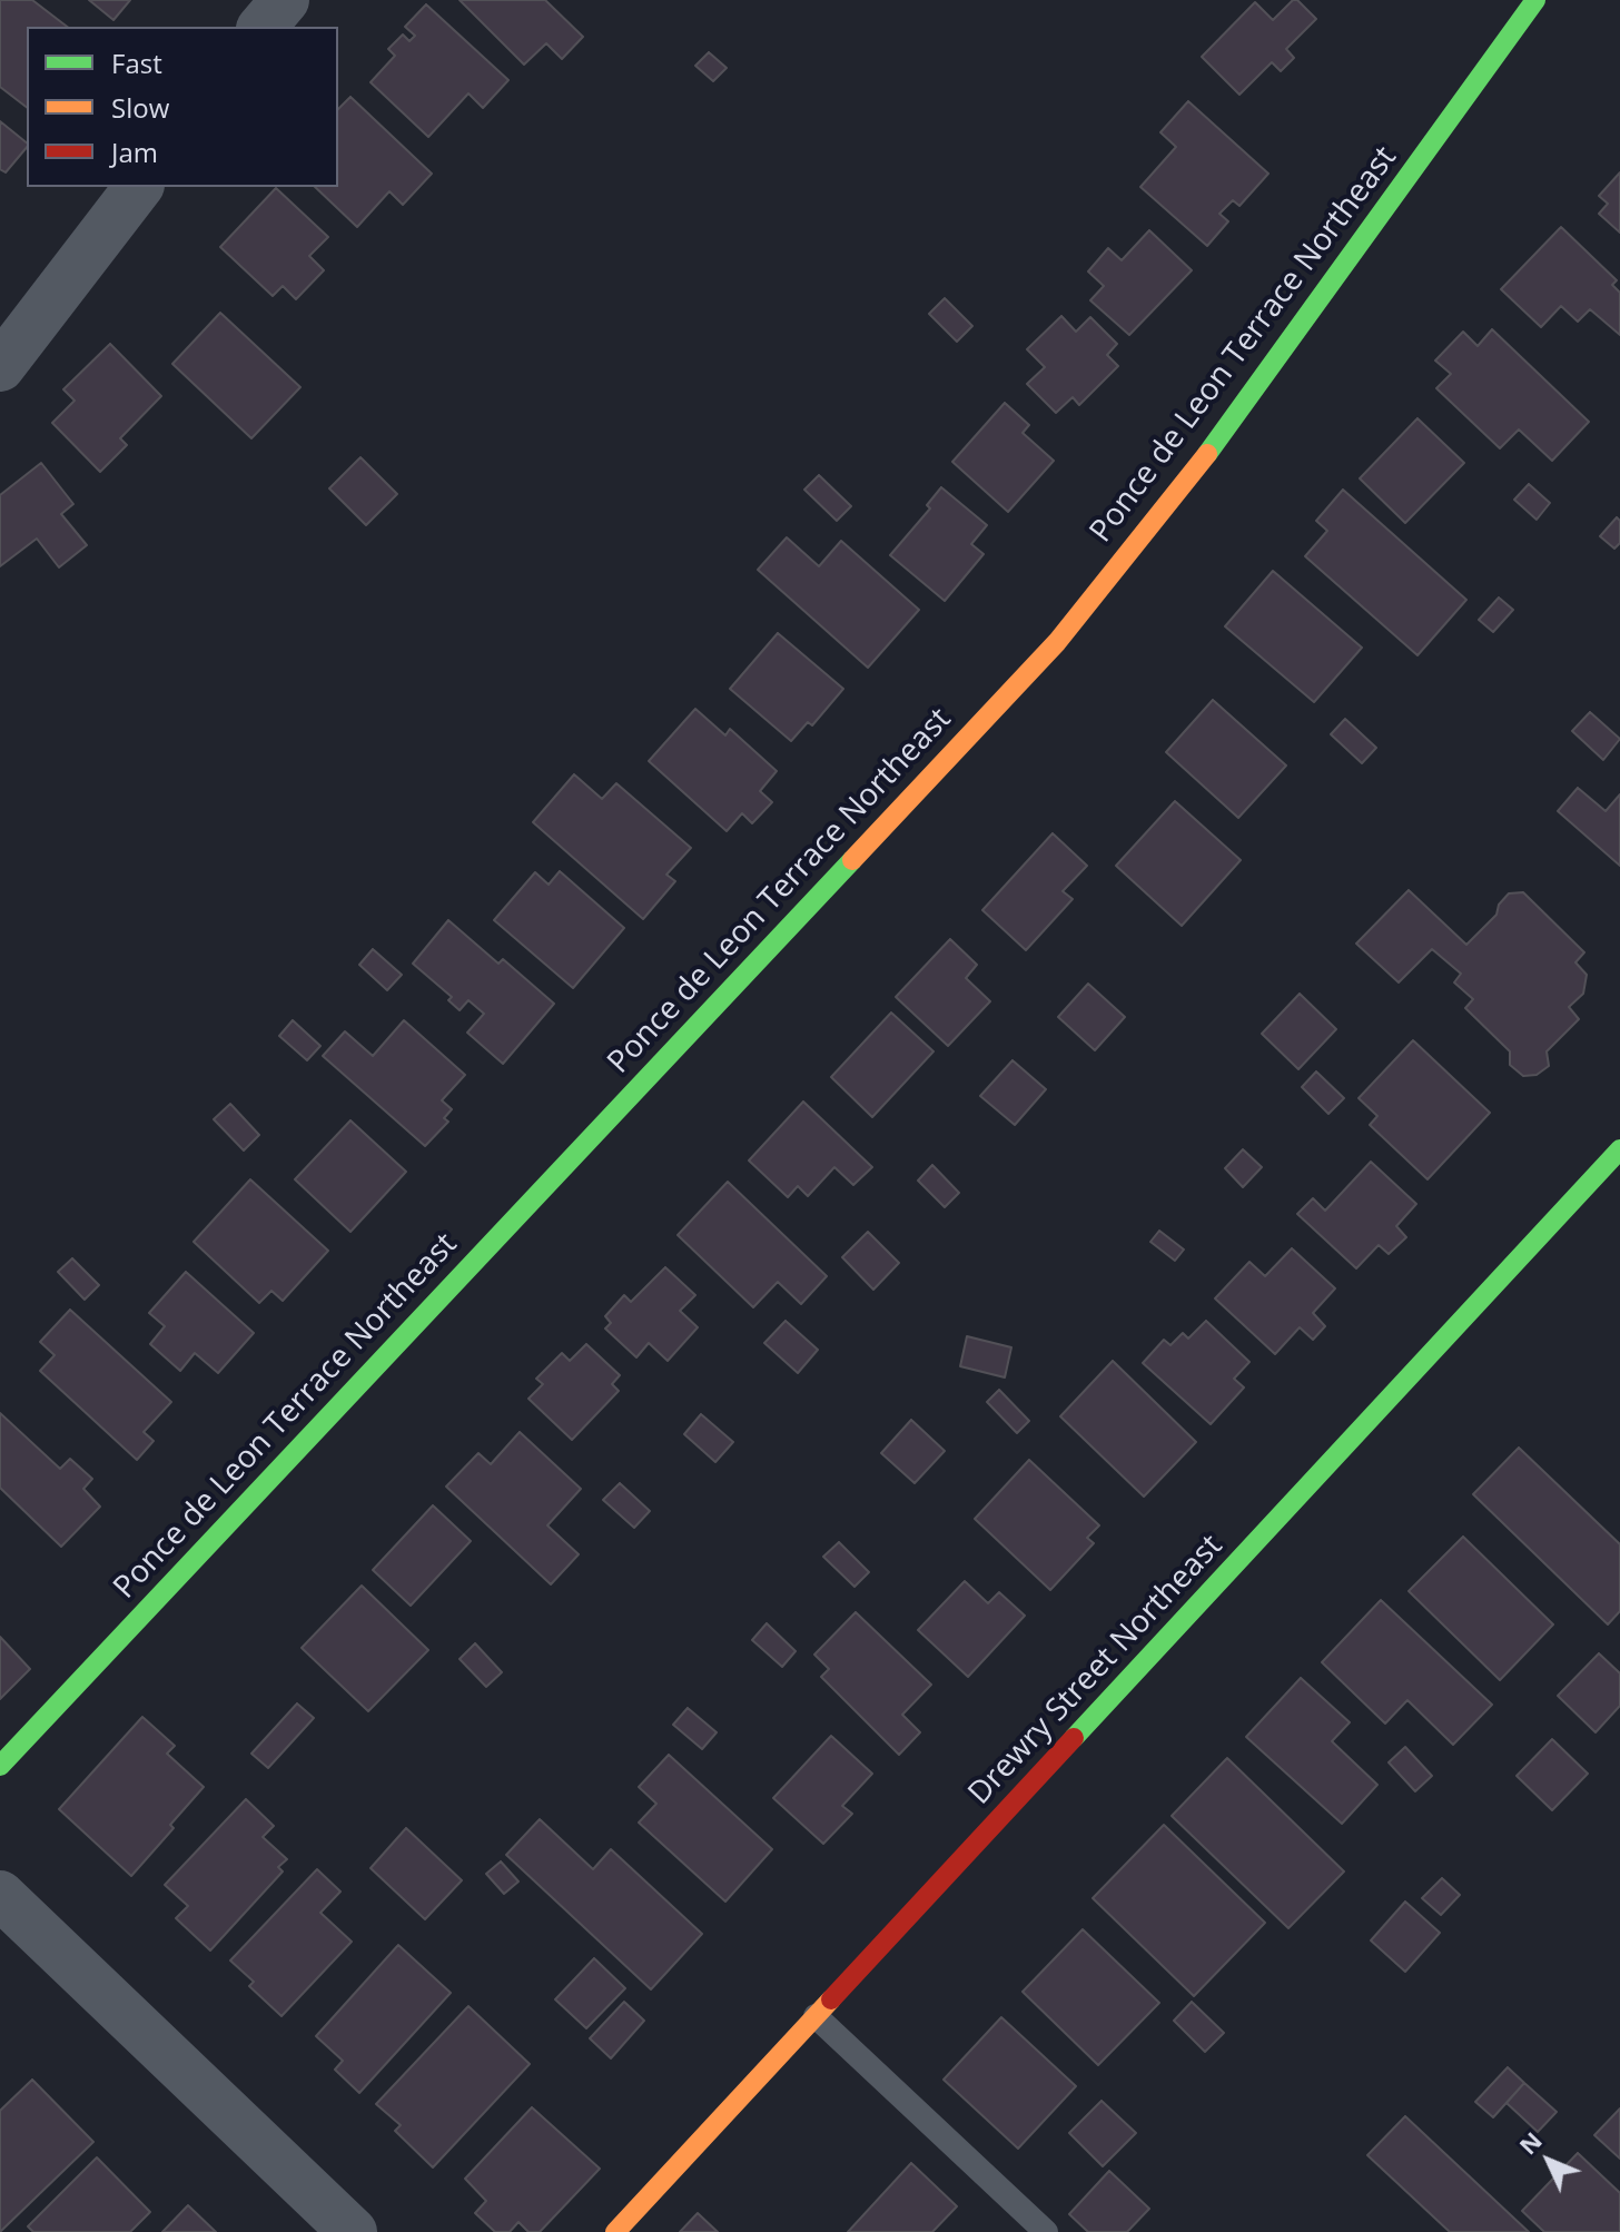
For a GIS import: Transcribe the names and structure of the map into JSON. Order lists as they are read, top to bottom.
{
  "streets": {
    "street": ["Ponce de Leon Terrace Northeast", "Drewry Street Northeast"]
  },
  "legend": ["Fast", "Slow", "Jam"],
  "north": "top left"
}
